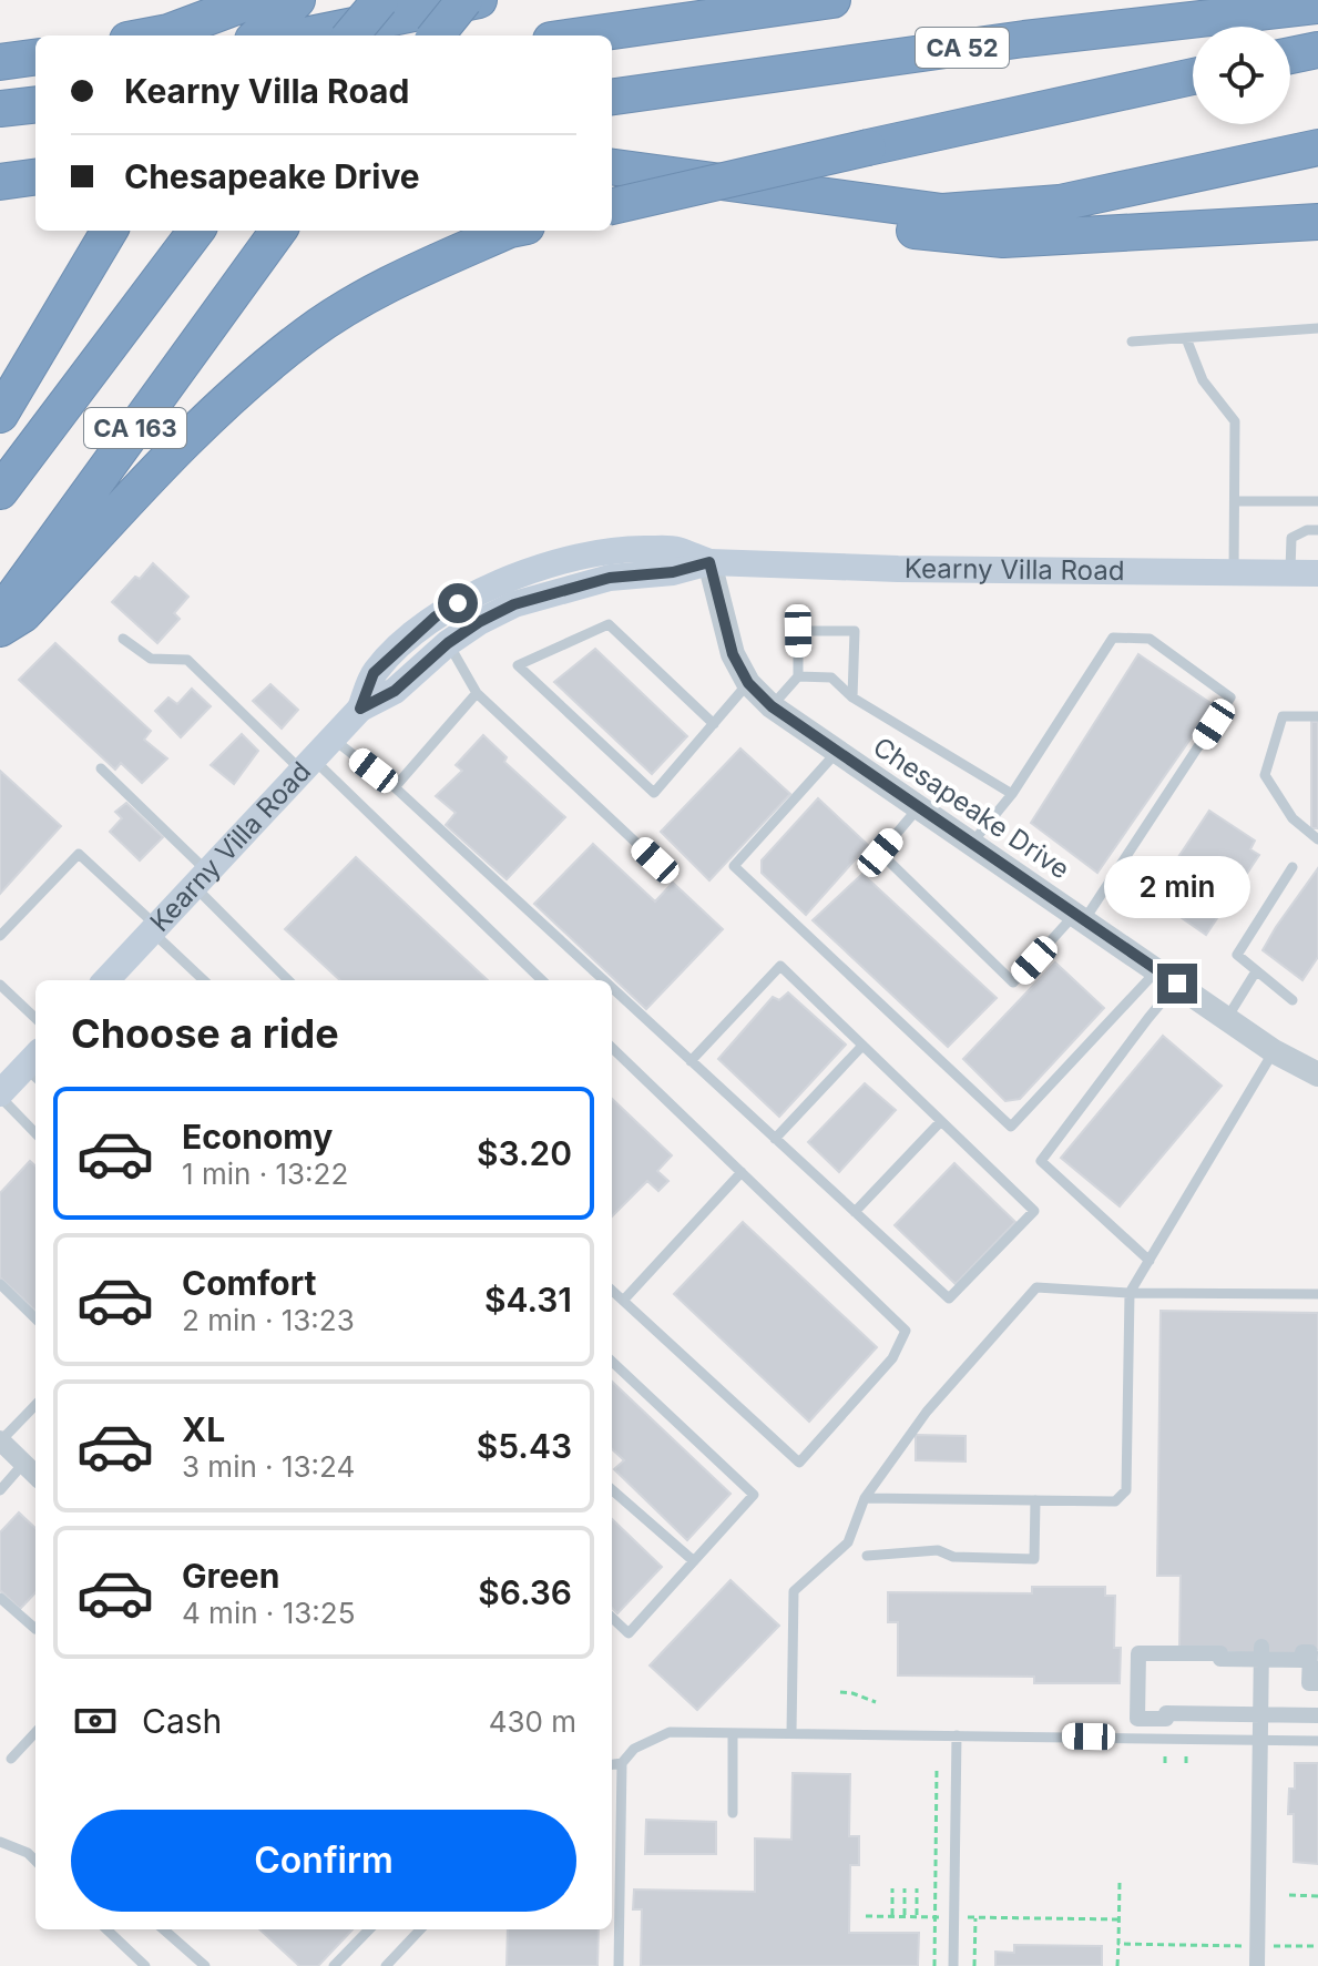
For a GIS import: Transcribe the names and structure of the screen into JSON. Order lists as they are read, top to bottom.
{
  "streets": {
    "highway": ["CA 52", "CA 163"],
    "main road": ["Kearny Villa Road"],
    "street": ["Chesapeake Drive"]
  },
  "crossings": [
    ["Kearny Villa Road", "Chesapeake Drive"]
  ],
  "page": {
    "banner": ["Kearny Villa Road", "Chesapeake Drive"],
    "bubble": "2 min",
    "heading": "Choose a ride",
    "list": [
      {
        "name": "Economy",
        "note": "1 min · 13:22",
        "value": "$3.20"
      },
      {
        "name": "Comfort",
        "note": "2 min · 13:23",
        "value": "$4.31"
      },
      {
        "name": "XL",
        "note": "3 min · 13:24",
        "value": "$5.43"
      },
      {
        "name": "Green",
        "note": "4 min · 13:25",
        "value": "$6.36"
      }
    ],
    "pay": ["Cash", "430 m"],
    "buttons": "Confirm"
  }
}
